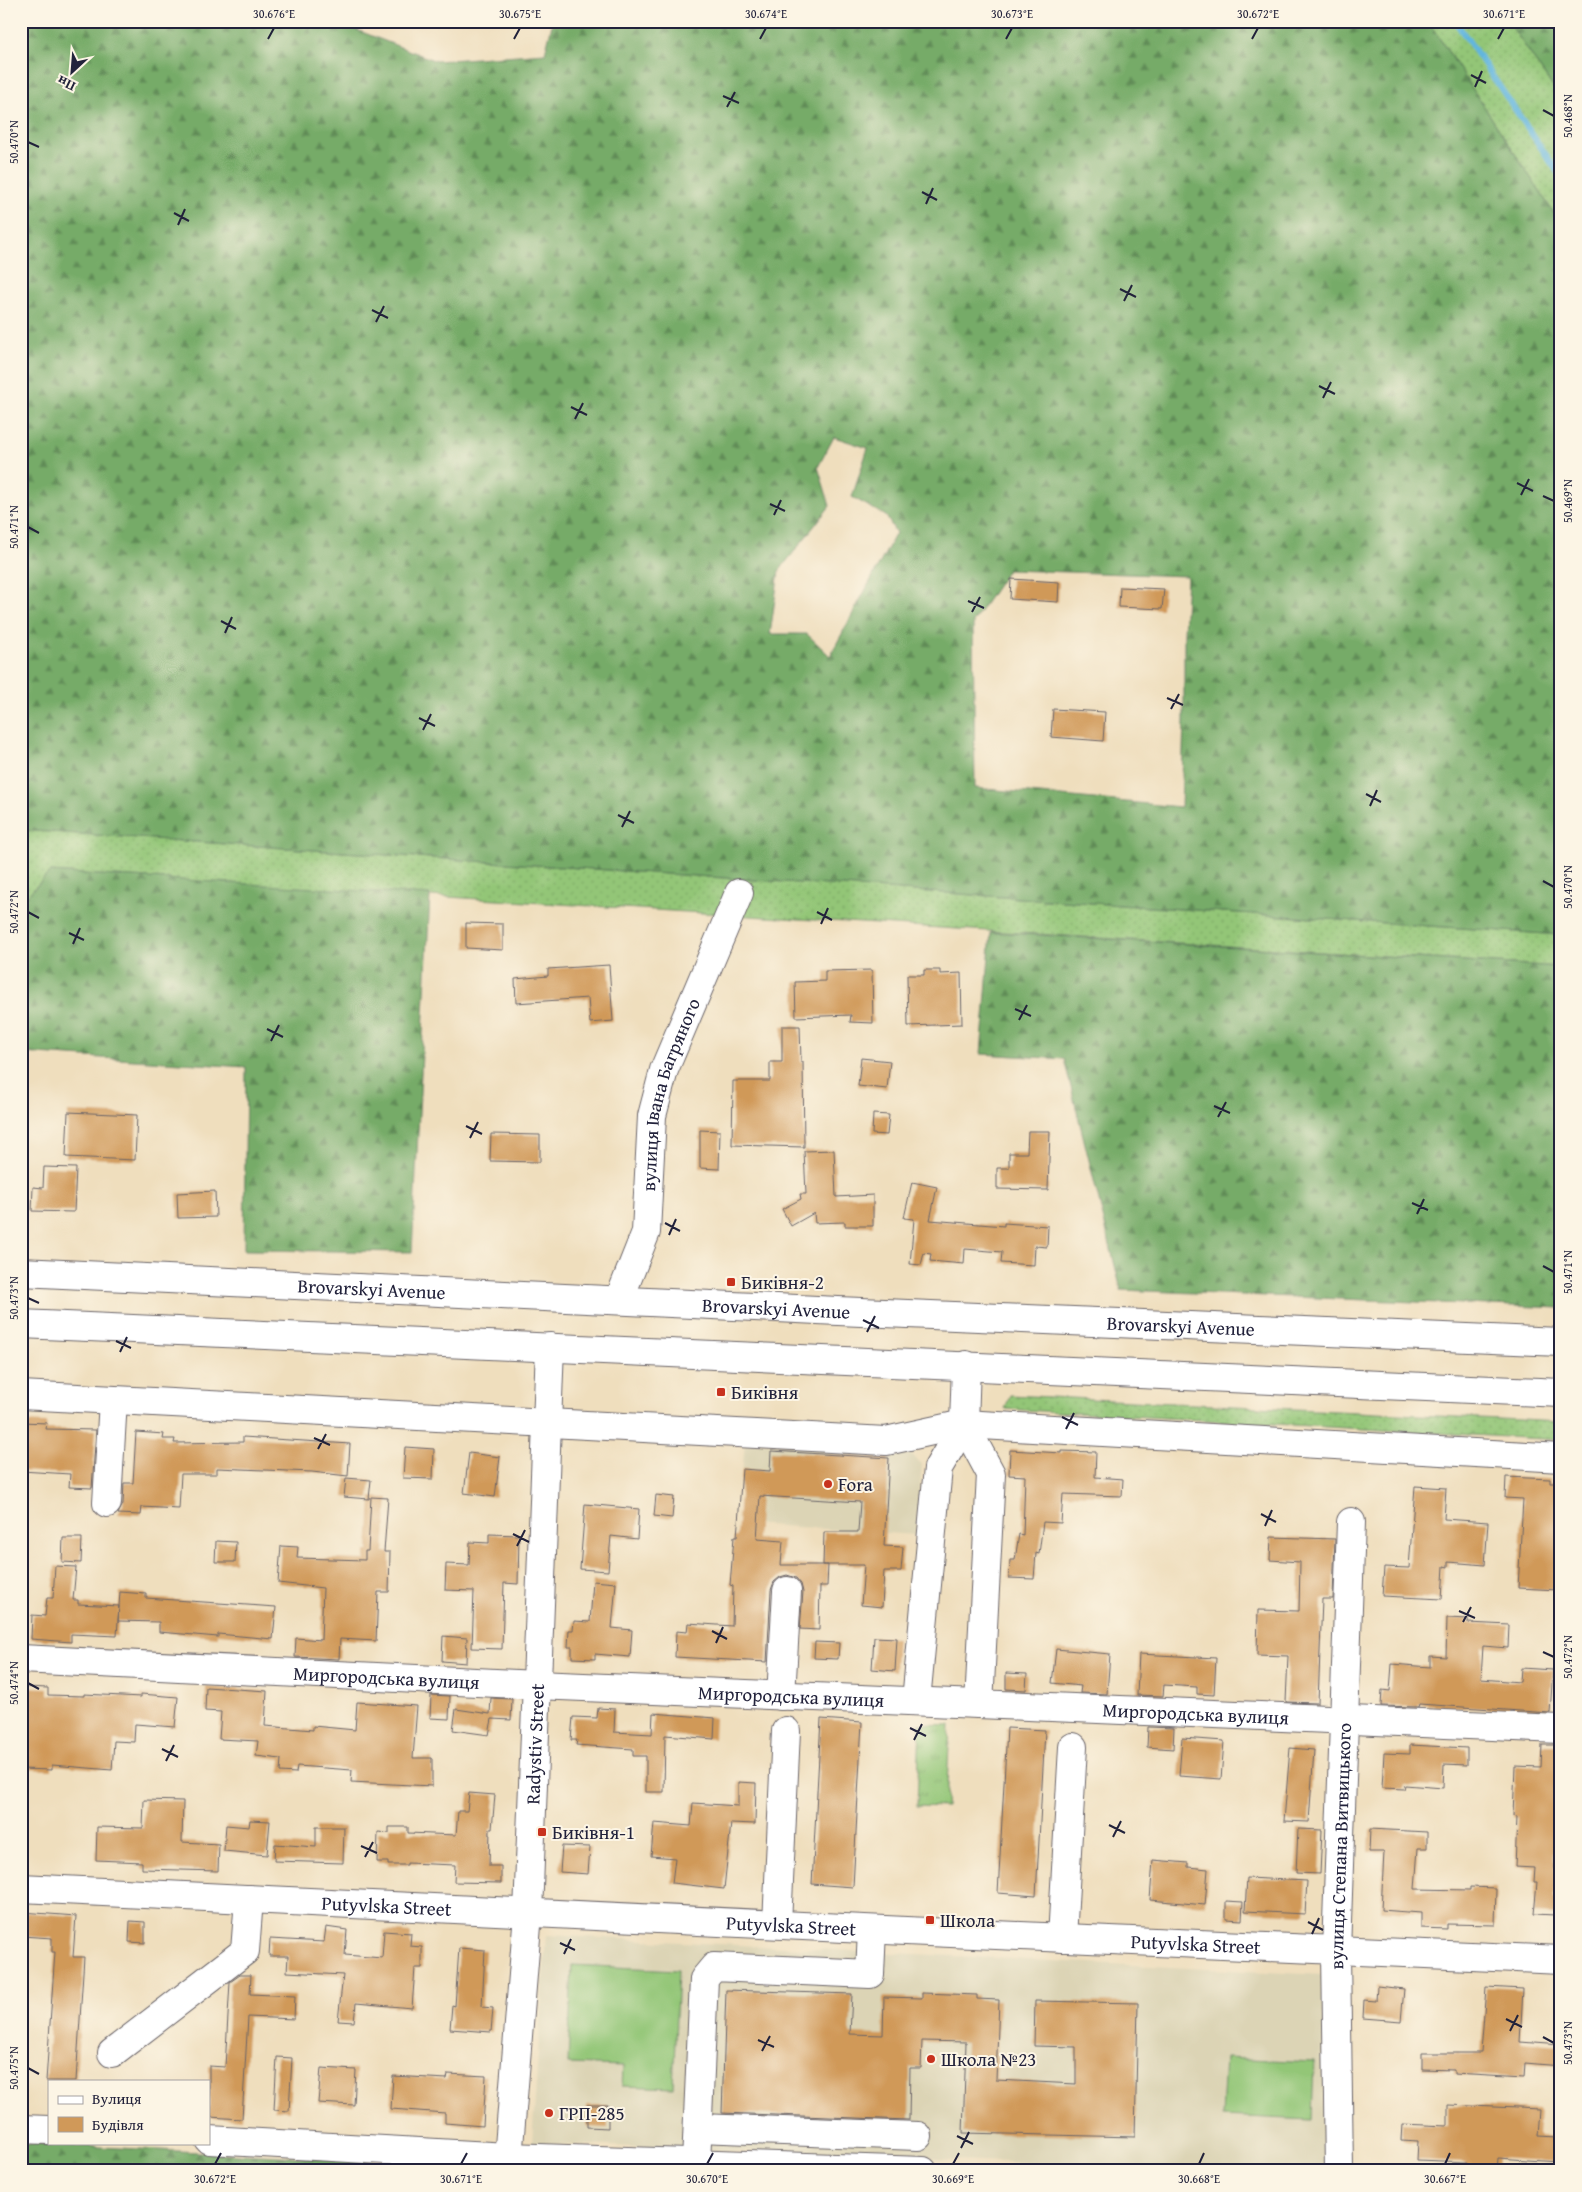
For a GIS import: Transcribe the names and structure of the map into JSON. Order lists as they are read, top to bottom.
{
  "streets": {
    "main road": [
      "вулиця Івана Багряного",
      "Brovarskyi Avenue",
      "Миргородська вулиця",
      "Radystiv Street",
      "вулиця Степана Витвицького",
      "Putyvlska Street"
    ]
  },
  "crossings": [
    ["вулиця Івана Багряного", "Brovarskyi Avenue"],
    ["Миргородська вулиця", "Radystiv Street"],
    ["Миргородська вулиця", "вулиця Степана Витвицького"],
    ["Radystiv Street", "Putyvlska Street"],
    ["вулиця Степана Витвицького", "Putyvlska Street"]
  ],
  "places": {
    "transit": [
      "Бикiвня-2",
      "Бикiвня",
      "Бикiвня-1",
      "Школа"
    ],
    "other": ["Fora", "Школа №23", "ГРП-285"]
  },
  "legend": ["Вулиця", "Будівля"],
  "north": "bottom left",
  "coordinates": [
    "30.676°E",
    "30.675°E",
    "30.674°E",
    "30.673°E",
    "30.672°E",
    "30.671°E",
    "50.468°N",
    "50.470°N",
    "50.469°N",
    "50.471°N",
    "50.472°N",
    "50.473°N",
    "50.474°N",
    "50.475°N",
    "30.670°E",
    "30.669°E",
    "30.668°E",
    "30.667°E"
  ]
}
